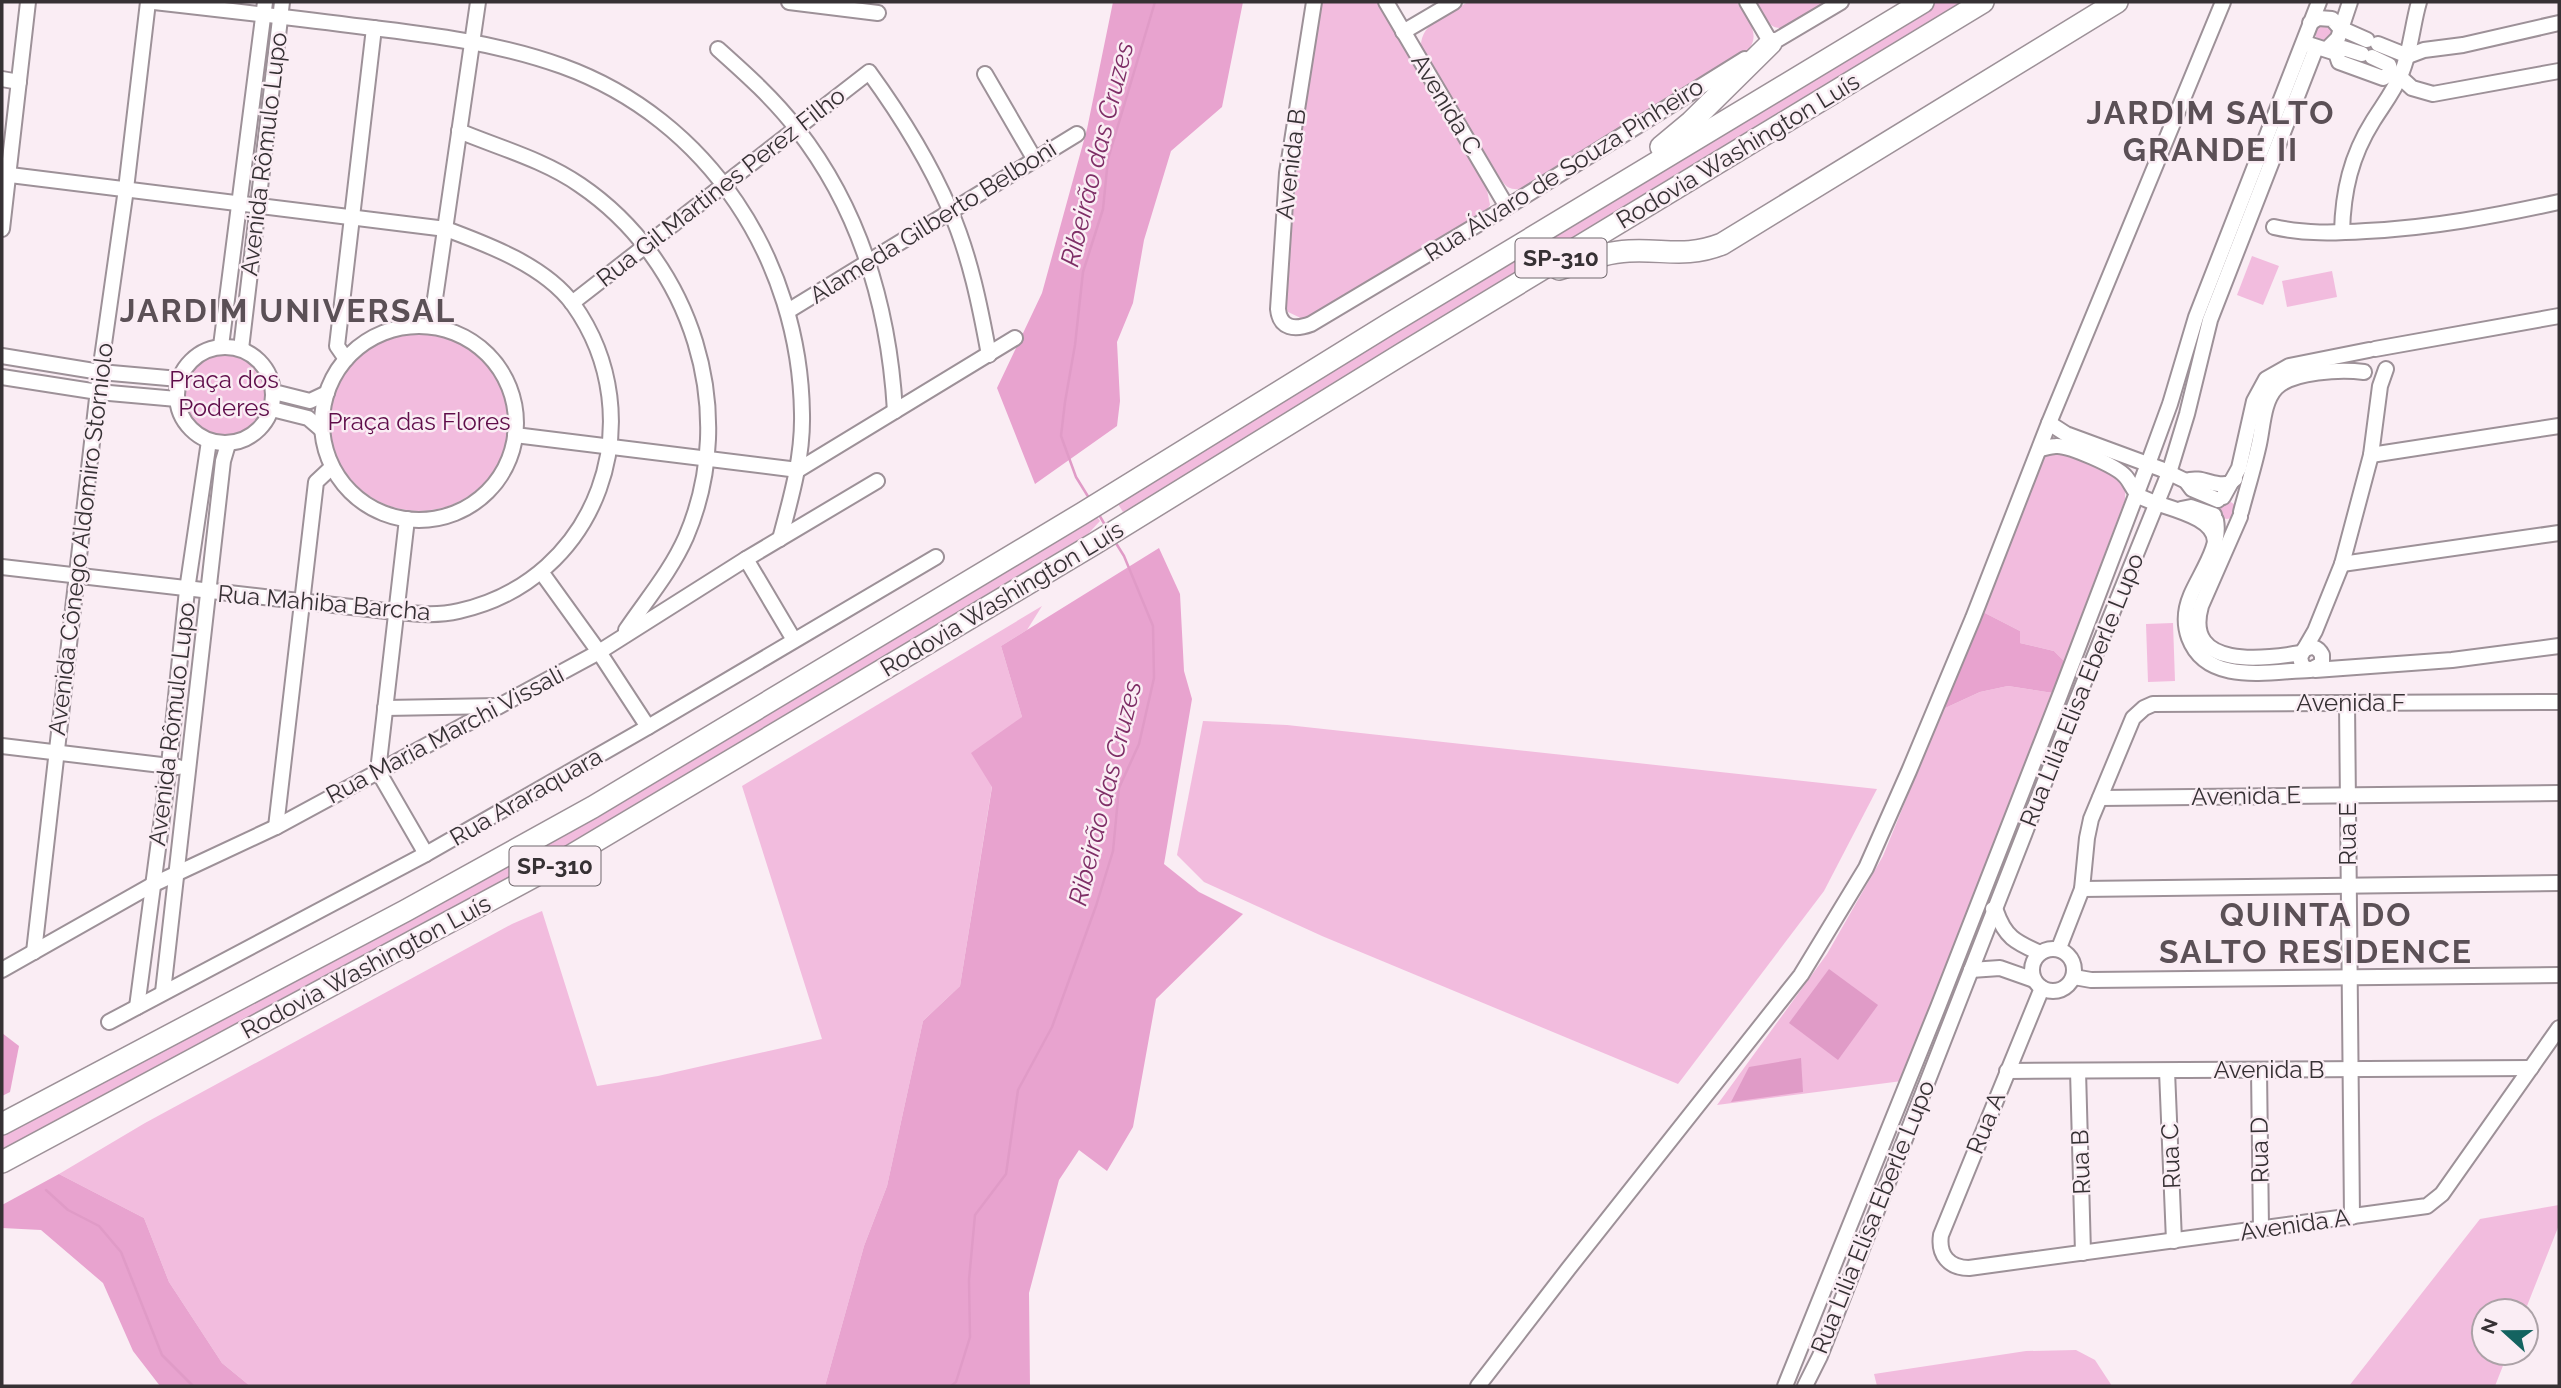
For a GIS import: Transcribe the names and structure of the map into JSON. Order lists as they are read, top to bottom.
{
  "streets": {
    "highway": ["Rodovia Washington Luís", "SP-310"],
    "street": [
      "Avenida C",
      "Avenida Rômulo Lupo",
      "Avenida B",
      "Rua Álvaro de Souza Pinheiro",
      "Rua Gil Martines Perez Filho",
      "Alameda Gilberto Belboni",
      "Avenida Cônego Aldomiro Storniolo",
      "Rua Mahiba Barcha",
      "Rua Lilia Elisa Eberle Lupo",
      "Avenida F",
      "Rua Maria Marchi Vissali",
      "Avenida E",
      "Rua Araraquara",
      "Rua E",
      "Rua A",
      "Rua D",
      "Rua C",
      "Rua B",
      "Avenida A"
    ]
  },
  "crossings": [
    ["Avenida C", "Rua Álvaro de Souza Pinheiro"],
    ["Avenida Rômulo Lupo", "Rua Mahiba Barcha"],
    ["Avenida Rômulo Lupo", "Rua Maria Marchi Vissali"],
    ["Avenida Rômulo Lupo", "Rua Araraquara"],
    ["Avenida B", "Rua Álvaro de Souza Pinheiro"],
    ["Avenida B", "Rua E"],
    ["Avenida B", "Rua A"],
    ["Avenida B", "Rua D"],
    ["Avenida B", "Rua C"],
    ["Avenida B", "Rua B"],
    ["Avenida B", "Avenida A"],
    ["Rua Gil Martines Perez Filho", "Alameda Gilberto Belboni"],
    ["Rua Gil Martines Perez Filho", "Rua Mahiba Barcha"],
    ["Avenida Cônego Aldomiro Storniolo", "Rua Mahiba Barcha"],
    ["Avenida Cônego Aldomiro Storniolo", "Rua Maria Marchi Vissali"],
    ["Avenida F", "Avenida E"],
    ["Avenida F", "Rua E"],
    ["Avenida E", "Rua E"],
    ["Rua E", "Avenida A"],
    ["Rua A", "Avenida A"],
    ["Rua D", "Avenida A"],
    ["Rua C", "Avenida A"],
    ["Rua B", "Avenida A"]
  ],
  "districts": ["JARDIM SALTO GRANDE II", "JARDIM UNIVERSAL", "QUINTA DO SALTO RESIDENCE"],
  "water": ["Ribeirão das Cruzes"],
  "parks": ["Praça dos Poderes", "Praça das Flores"],
  "north": "left"
}
